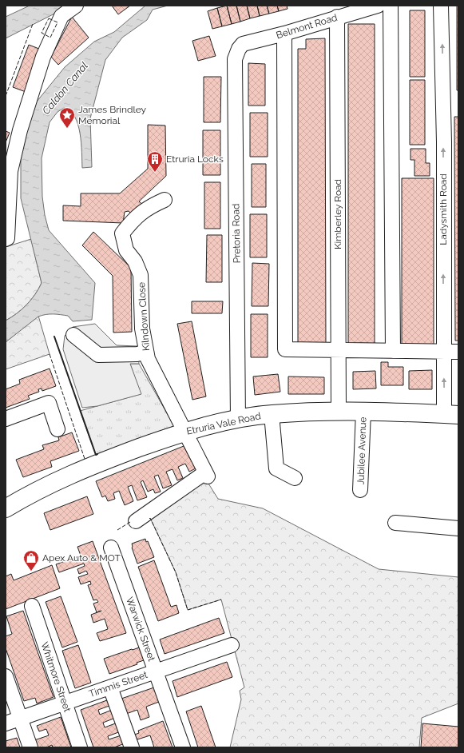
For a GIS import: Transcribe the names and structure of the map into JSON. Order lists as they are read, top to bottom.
{
  "streets": {
    "main road": ["Etruria Vale Road"],
    "street": [
      "Belmont Road",
      "Ladysmith Road",
      "Kimberley Road",
      "Pretoria Road",
      "Kilndown Close",
      "Jubilee Avenue",
      "Warwick Street",
      "Whitmore Street",
      "Timmis Street"
    ]
  },
  "crossings": [
    ["Belmont Road", "Kimberley Road"],
    ["Belmont Road", "Pretoria Road"],
    ["Ladysmith Road", "Etruria Vale Road"],
    ["Kimberley Road", "Etruria Vale Road"],
    ["Pretoria Road", "Etruria Vale Road"],
    ["Kilndown Close", "Etruria Vale Road"],
    ["Etruria Vale Road", "Jubilee Avenue"],
    ["Warwick Street", "Timmis Street"],
    ["Whitmore Street", "Timmis Street"]
  ],
  "water": ["Caldon Canal"],
  "places": {
    "place": ["James Brindley Memorial"],
    "building": ["Etruria Locks"],
    "shop": ["Apex Auto & MOT"]
  }
}
